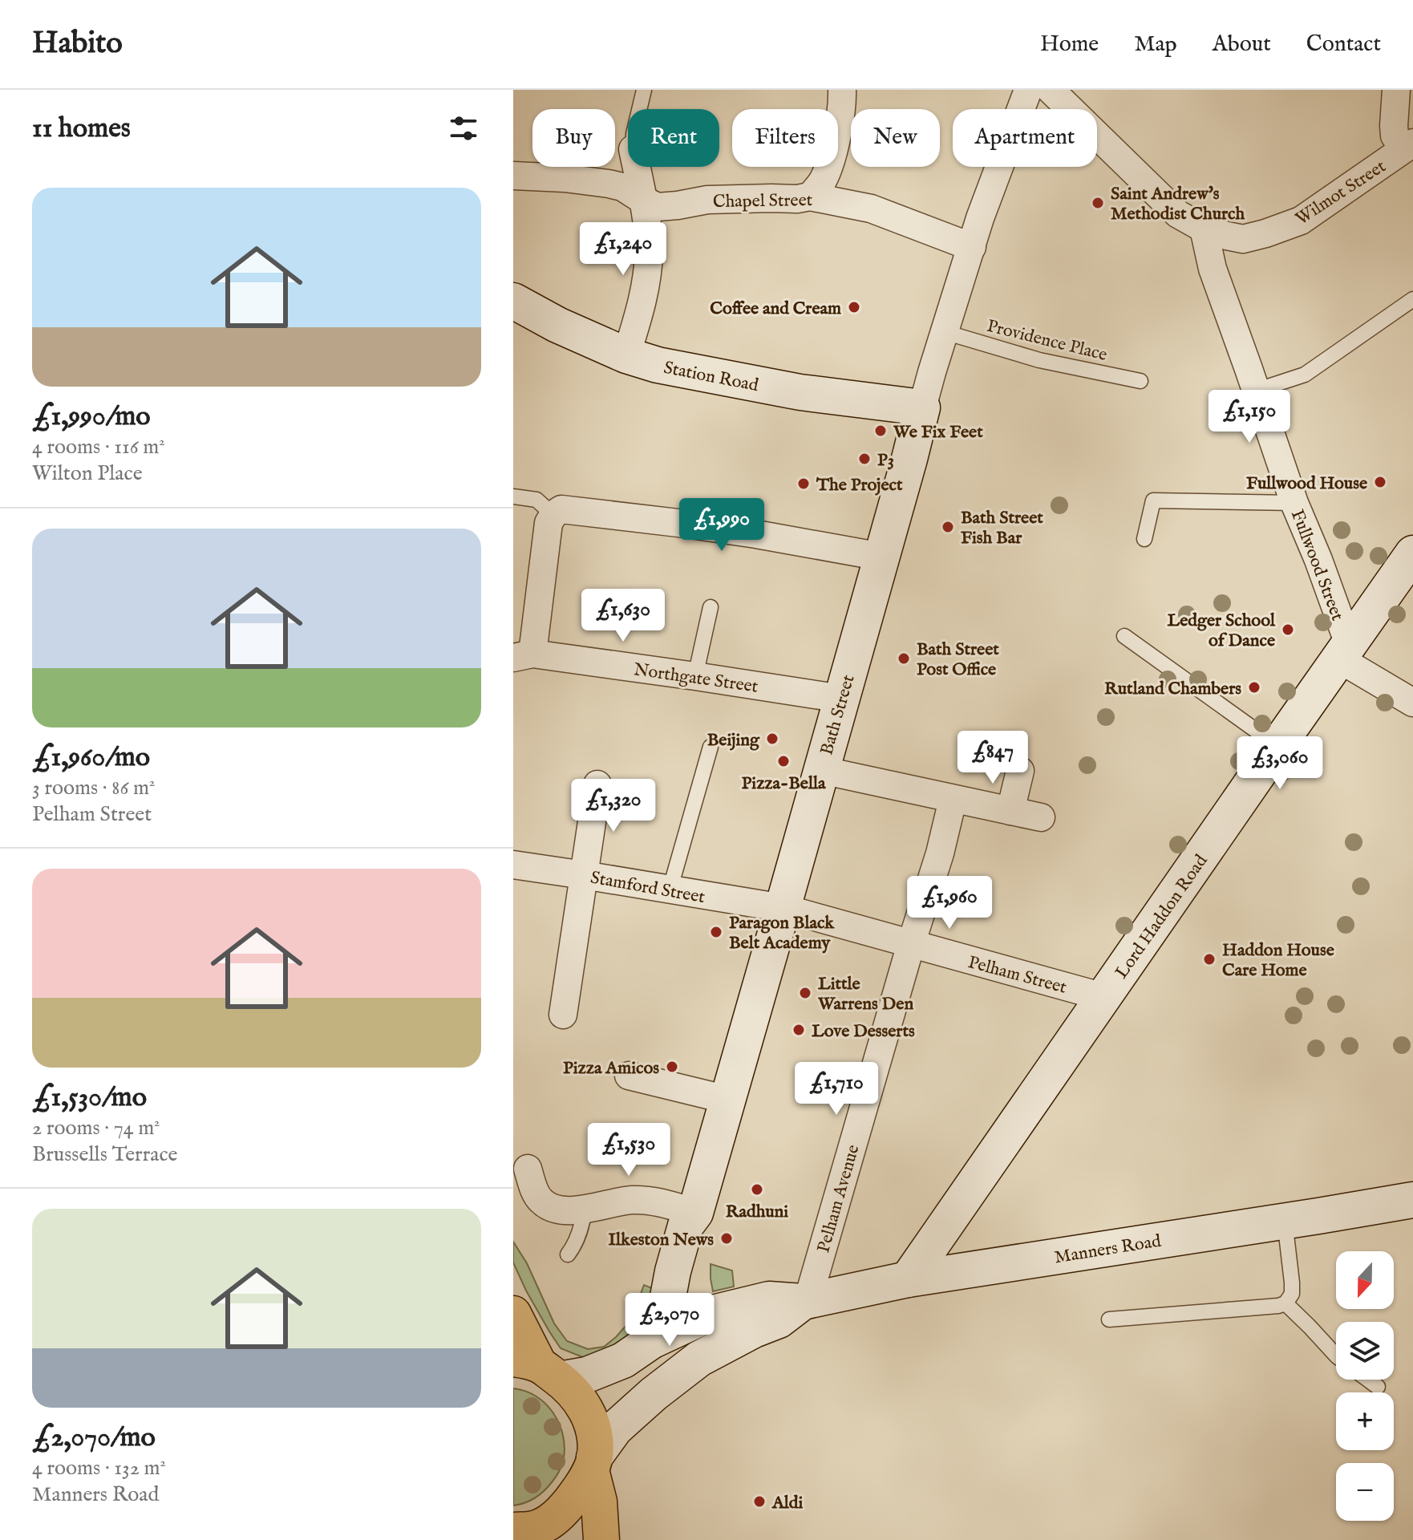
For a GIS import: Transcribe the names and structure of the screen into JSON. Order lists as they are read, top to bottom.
{
  "streets": {
    "street": [
      "Wilmot Street",
      "Chapel Street",
      "Station Road",
      "Fullwood Street",
      "Northgate Street",
      "Bath Street",
      "Stamford Street",
      "Lord Haddon Road",
      "Pelham Street",
      "Pelham Avenue",
      "Manners Road"
    ],
    "lane": ["Providence Place"]
  },
  "crossings": [
    ["Wilmot Street", "Fullwood Street"],
    ["Chapel Street", "Bath Street"],
    ["Providence Place", "Bath Street"],
    ["Station Road", "Bath Street"],
    ["Fullwood Street", "Lord Haddon Road"],
    ["Northgate Street", "Bath Street"],
    ["Bath Street", "Stamford Street"],
    ["Bath Street", "Pelham Street"],
    ["Bath Street", "Manners Road"],
    ["Stamford Street", "Pelham Street"],
    ["Lord Haddon Road", "Pelham Street"],
    ["Lord Haddon Road", "Manners Road"],
    ["Pelham Street", "Pelham Avenue"],
    ["Pelham Avenue", "Manners Road"]
  ],
  "places": [
    "Saint Andrew's Methodist Church",
    "Coffee and Cream",
    "We Fix Feet",
    "P3",
    "Fullwood House",
    "The Project",
    "Bath Street Fish Bar",
    "Ledger School of Dance",
    "Bath Street Post Office",
    "Rutland Chambers",
    "Beijing",
    "Pizza-Bella",
    "Paragon Black Belt Academy",
    "Haddon House Care Home",
    "Little Warrens Den",
    "Love Desserts",
    "Pizza Amicos",
    "Radhuni",
    "Ilkeston News",
    "Aldi"
  ],
  "north": "bottom",
  "page": {
    "header": "Habito",
    "nav": [
      "Home",
      "Map",
      "About",
      "Contact"
    ],
    "heading": "11 homes",
    "chip": [
      "Buy",
      "Rent",
      "Filters",
      "New",
      "Apartment"
    ],
    "list": [
      {
        "name": "£1,990/mo",
        "note": "4 rooms · 116 m² · Wilton Place"
      },
      {
        "name": "£1,960/mo",
        "note": "3 rooms · 86 m² · Pelham Street"
      },
      {
        "name": "£1,530/mo",
        "note": "2 rooms · 74 m² · Brussells Terrace"
      },
      {
        "name": "£2,070/mo",
        "note": "4 rooms · 132 m² · Manners Road"
      }
    ],
    "price": [
      "£1,240",
      "£1,150",
      "£1,990",
      "£1,630",
      "£847",
      "£3,060",
      "£1,320",
      "£1,960",
      "£1,710",
      "£1,530",
      "£2,070"
    ],
    "map_buttons": ["+", "−"]
  }
}
